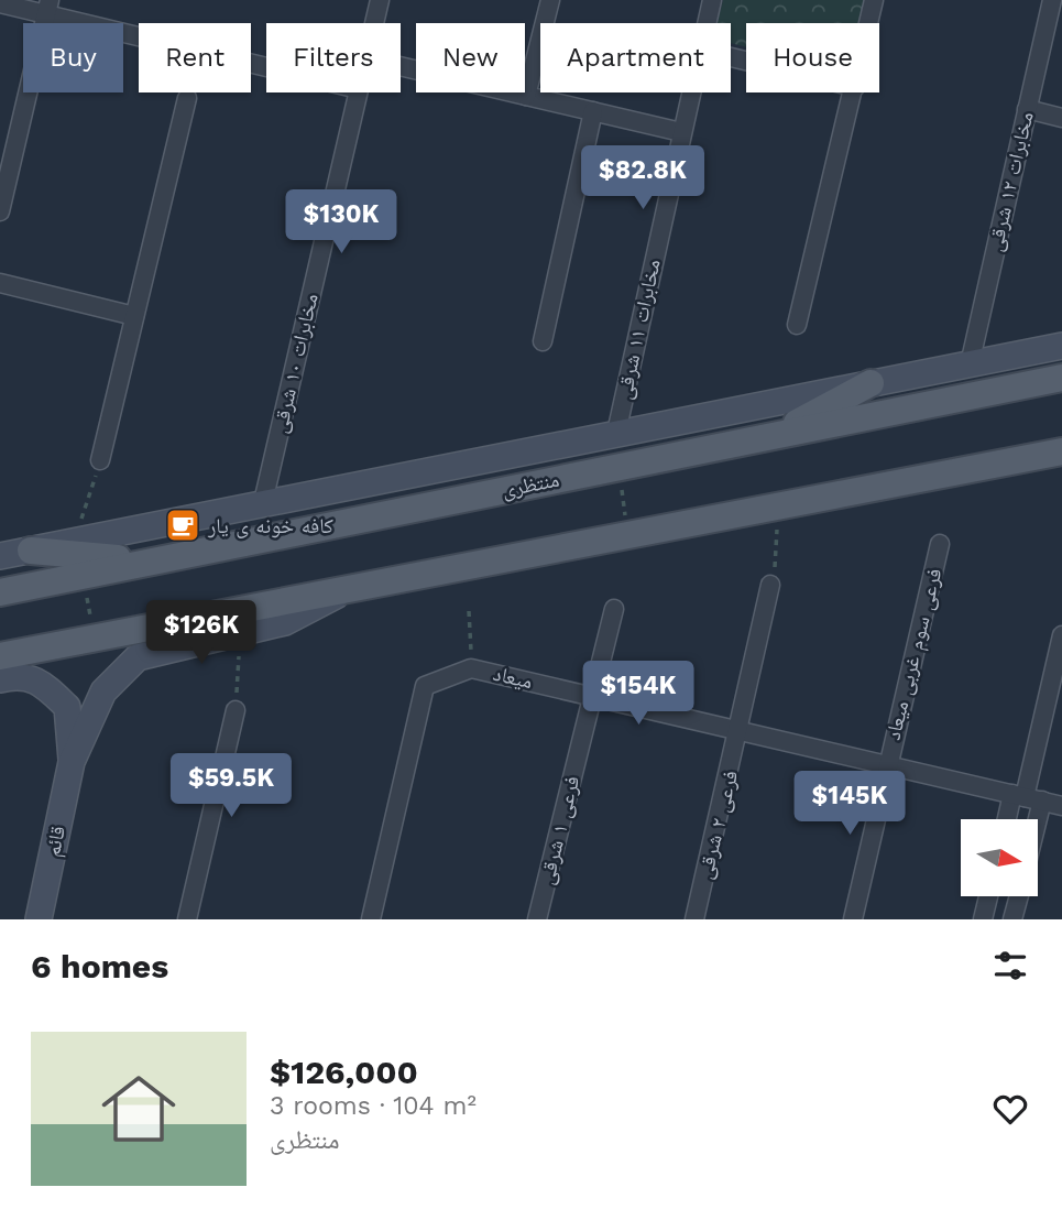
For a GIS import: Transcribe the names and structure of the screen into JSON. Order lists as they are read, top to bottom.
{
  "streets": {
    "main road": ["منتظری"],
    "street": [
      "مخابرات ۱۲ شرقی",
      "مخابرات ۱۱ شرقی",
      "مخابرات ۱۰ شرقی",
      "فرعی سوم غربی میعاد",
      "میعاد",
      "فرعی ۲ شرقی",
      "فرعی ۱ شرقی",
      "قائم"
    ]
  },
  "crossings": [
    ["مخابرات ۱۲ شرقی", "منتظری"],
    ["مخابرات ۱۱ شرقی", "منتظری"],
    ["مخابرات ۱۰ شرقی", "منتظری"],
    ["فرعی سوم غربی میعاد", "میعاد"],
    ["میعاد", "فرعی ۲ شرقی"],
    ["میعاد", "فرعی ۱ شرقی"]
  ],
  "places": {
    "cafe": ["کافه خونه ی یار"]
  },
  "north": "right",
  "page": {
    "chip": [
      "Buy",
      "Rent",
      "Filters",
      "New",
      "Apartment",
      "House"
    ],
    "price": [
      "$82.8K",
      "$130K",
      "$126K",
      "$154K",
      "$59.5K",
      "$145K"
    ],
    "heading": "6 homes",
    "list": [
      {
        "name": "$126,000",
        "note": "3 rooms · 104 m² · منتظری"
      }
    ]
  }
}
